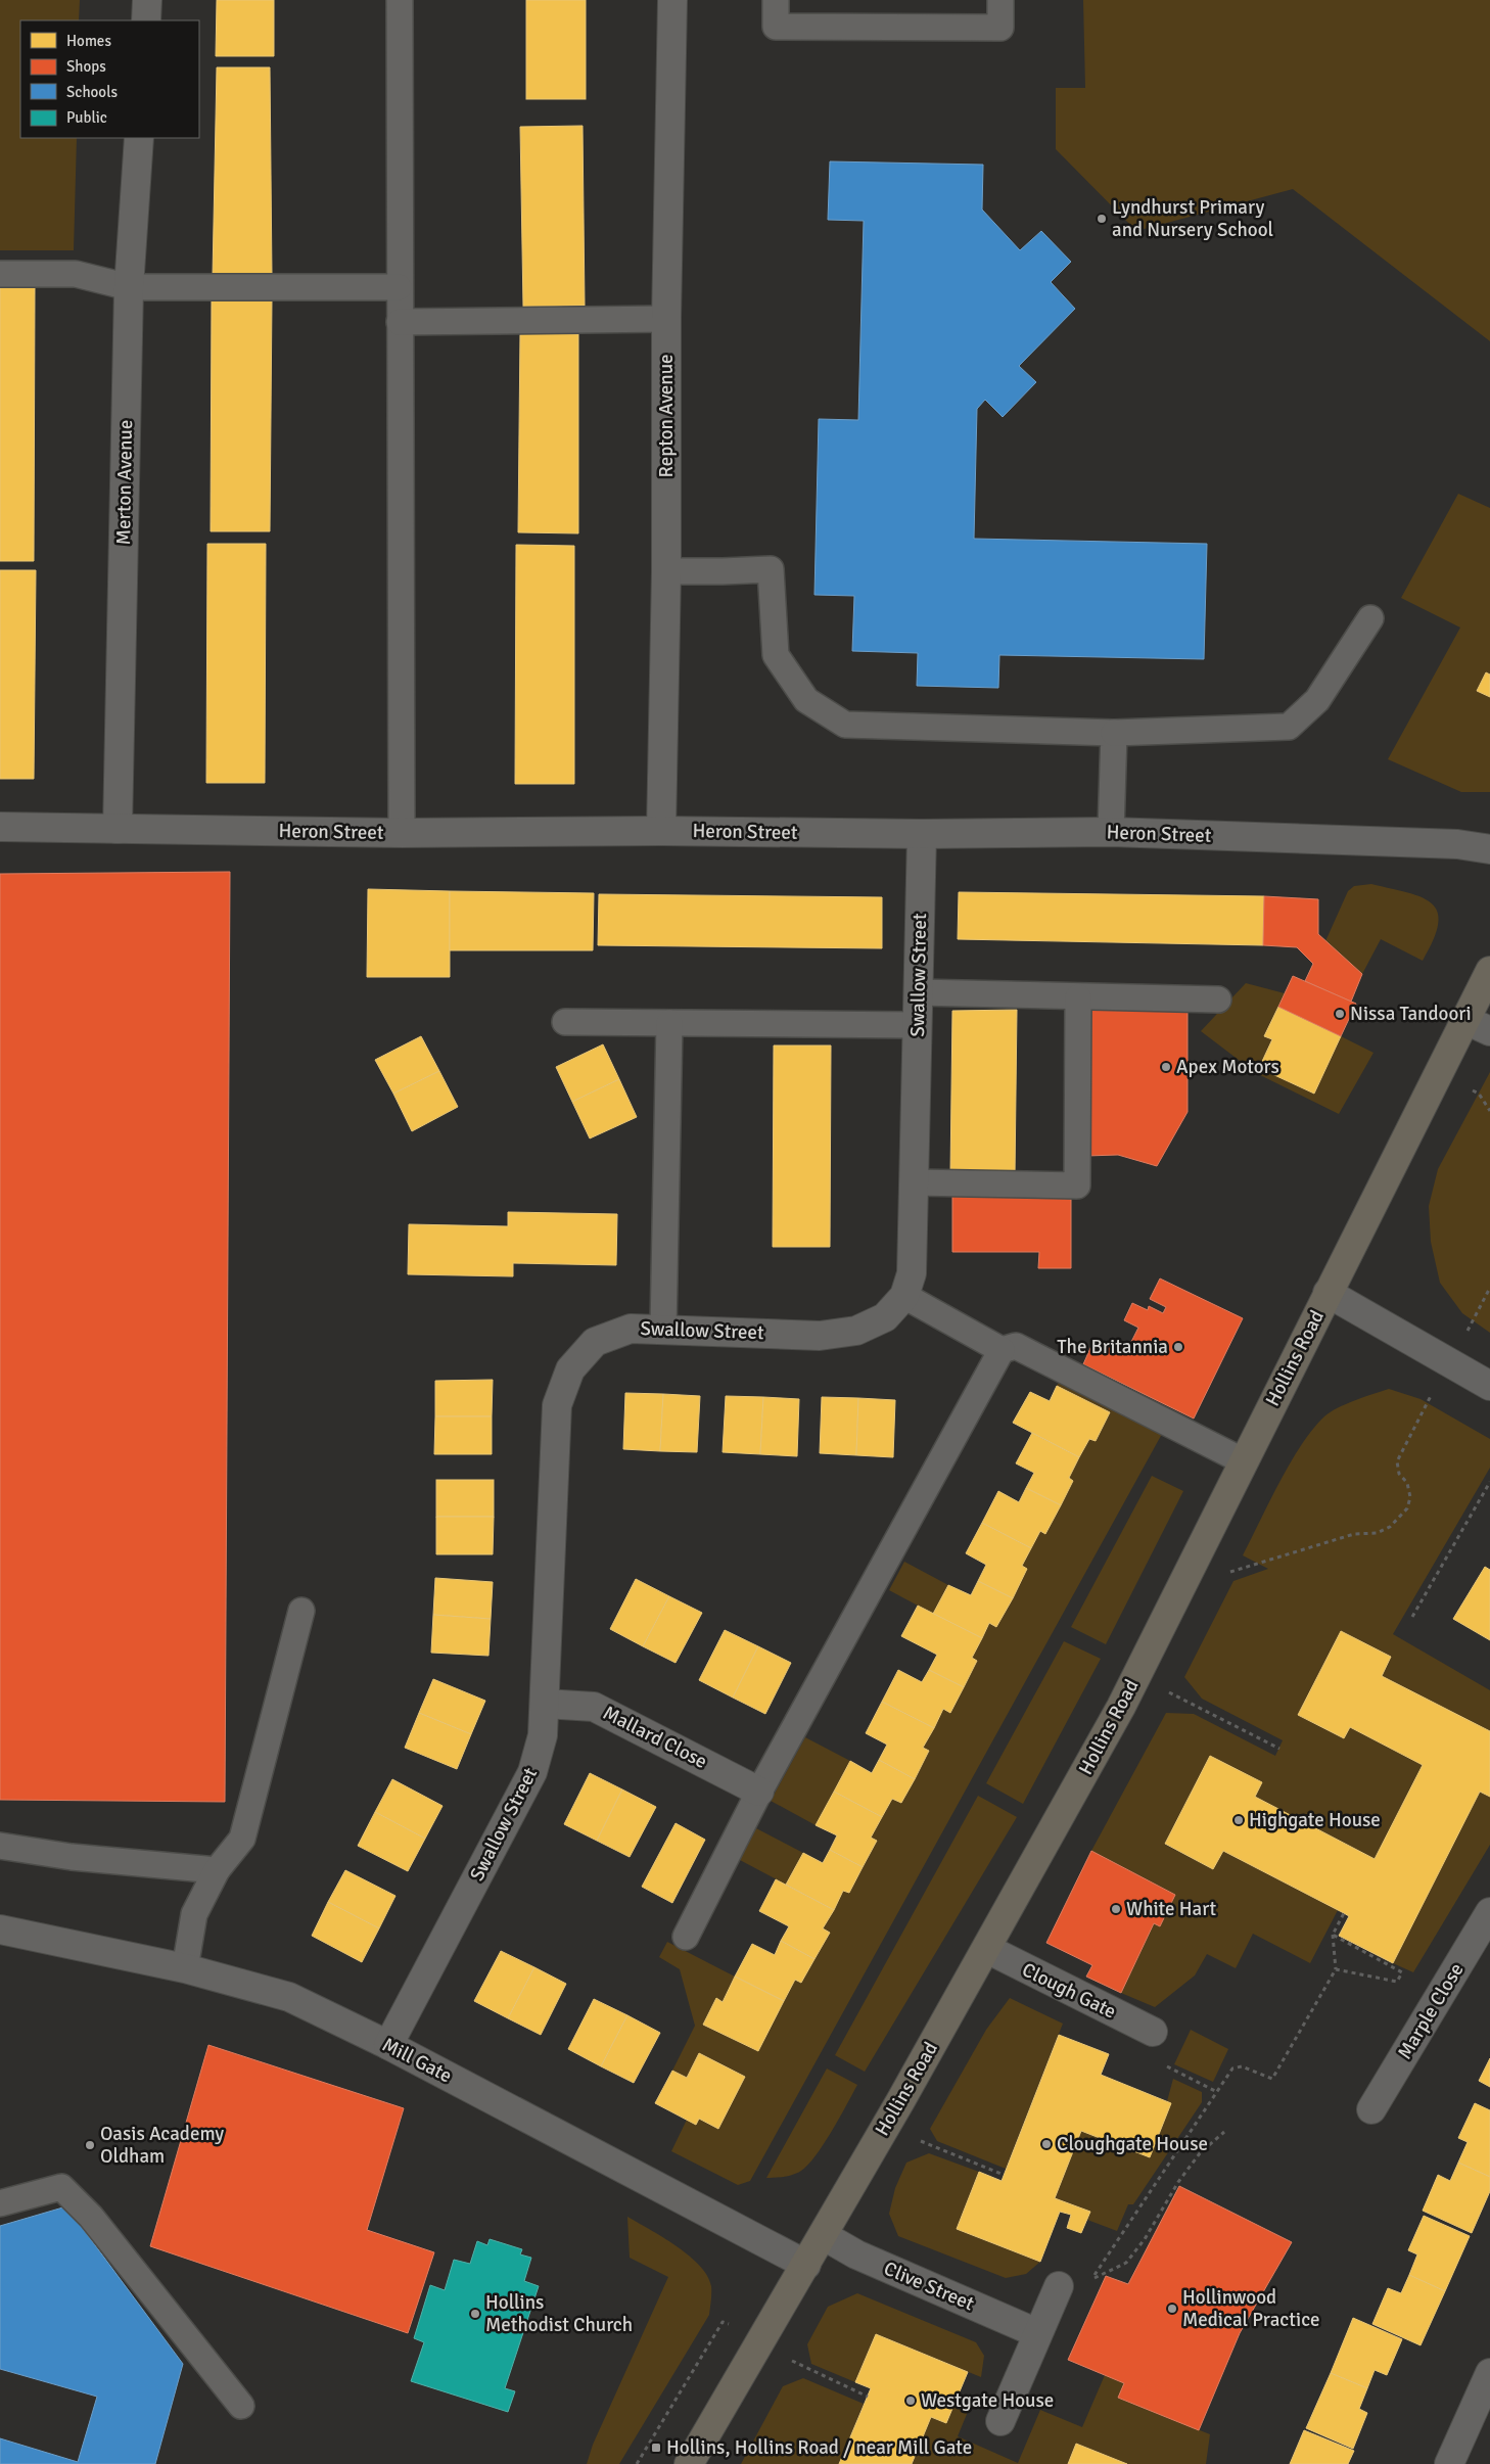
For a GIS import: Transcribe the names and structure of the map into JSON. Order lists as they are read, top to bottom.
{
  "streets": {
    "main road": ["Hollins Road"],
    "street": [
      "Repton Avenue",
      "Merton Avenue",
      "Heron Street",
      "Swallow Street",
      "Mallard Close",
      "Clough Gate",
      "Marple Close",
      "Mill Gate",
      "Clive Street"
    ]
  },
  "crossings": [
    ["Repton Avenue", "Heron Street"],
    ["Merton Avenue", "Heron Street"],
    ["Heron Street", "Swallow Street"],
    ["Swallow Street", "Mallard Close"],
    ["Swallow Street", "Mill Gate"],
    ["Hollins Road", "Clough Gate"],
    ["Hollins Road", "Mill Gate"],
    ["Hollins Road", "Clive Street"]
  ],
  "places": {
    "other": [
      "Lyndhurst Primary and Nursery School",
      "Nissa Tandoori",
      "Apex Motors",
      "The Britannia",
      "Highgate House",
      "White Hart",
      "Cloughgate House",
      "Oasis Academy Oldham",
      "Hollinwood Medical Practice",
      "Hollins Methodist Church",
      "Westgate House"
    ],
    "transit": ["Hollins, Hollins Road / near Mill Gate"]
  },
  "legend": [
    "Homes",
    "Shops",
    "Schools",
    "Public"
  ]
}
